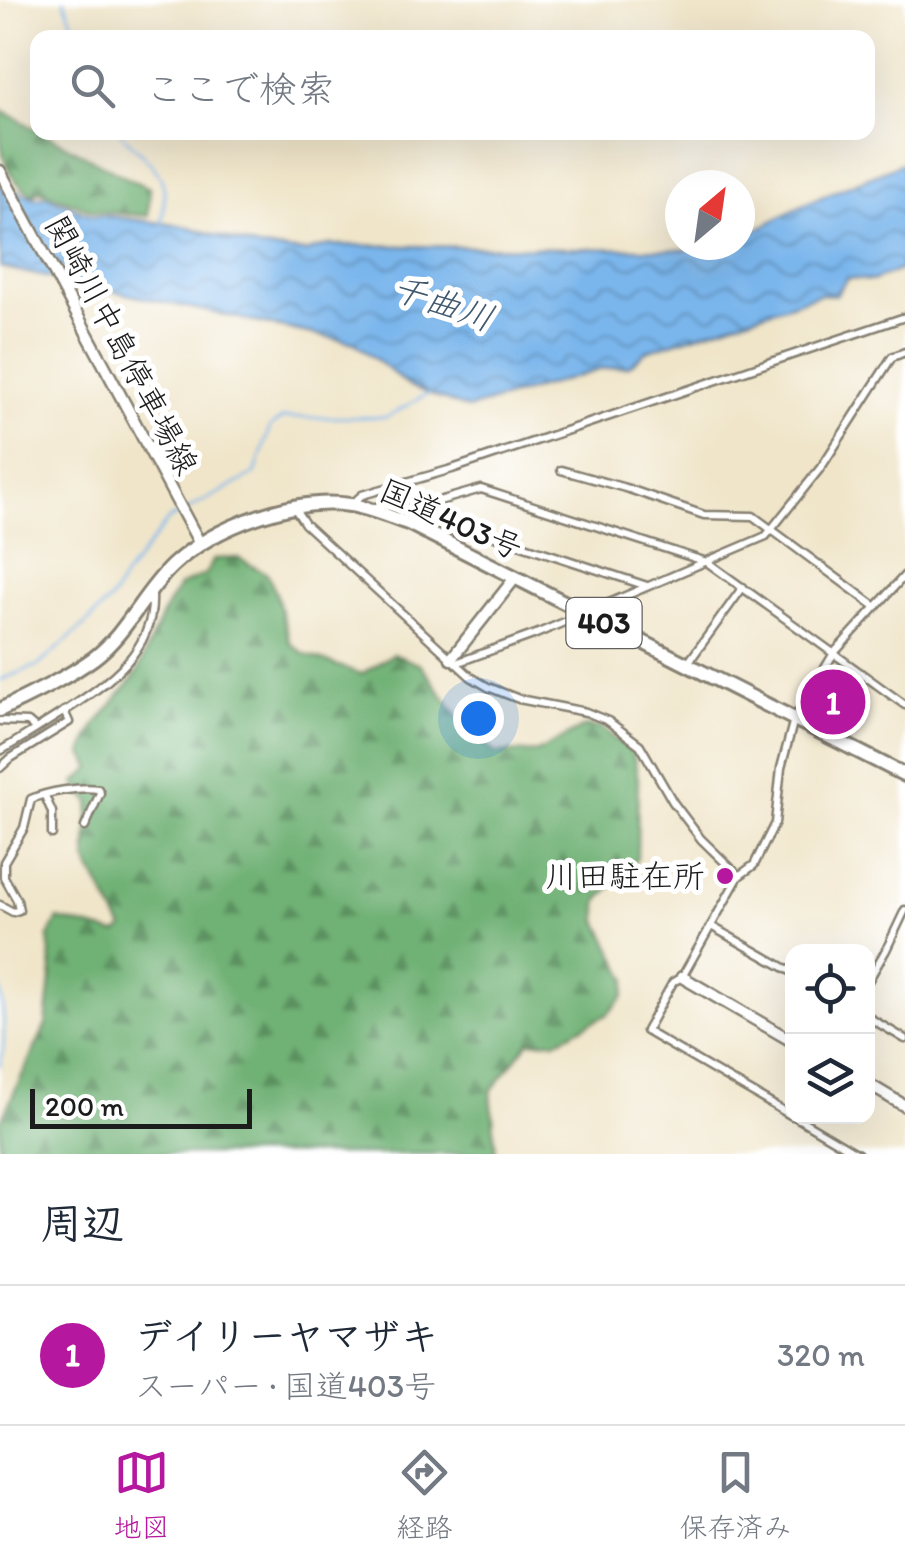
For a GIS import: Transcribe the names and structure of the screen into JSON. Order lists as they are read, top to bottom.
{
  "streets": {
    "highway": ["国道403号", "403"],
    "main road": ["関崎川中島停車場線"]
  },
  "crossings": [
    ["関崎川中島停車場線", "国道403号"]
  ],
  "water": ["千曲川"],
  "places": ["川田駐在所"],
  "scale_bar": "200 m",
  "north": "top right",
  "page": {
    "search": "ここで検索",
    "pins": "1",
    "scale": "200 m",
    "heading": "周辺",
    "list": [
      {
        "mark": "1",
        "name": "デイリーヤマザキ",
        "note": "スーパー · 国道403号",
        "value": "320 m"
      }
    ],
    "nav": ["地図", "経路", "保存済み"]
  }
}
